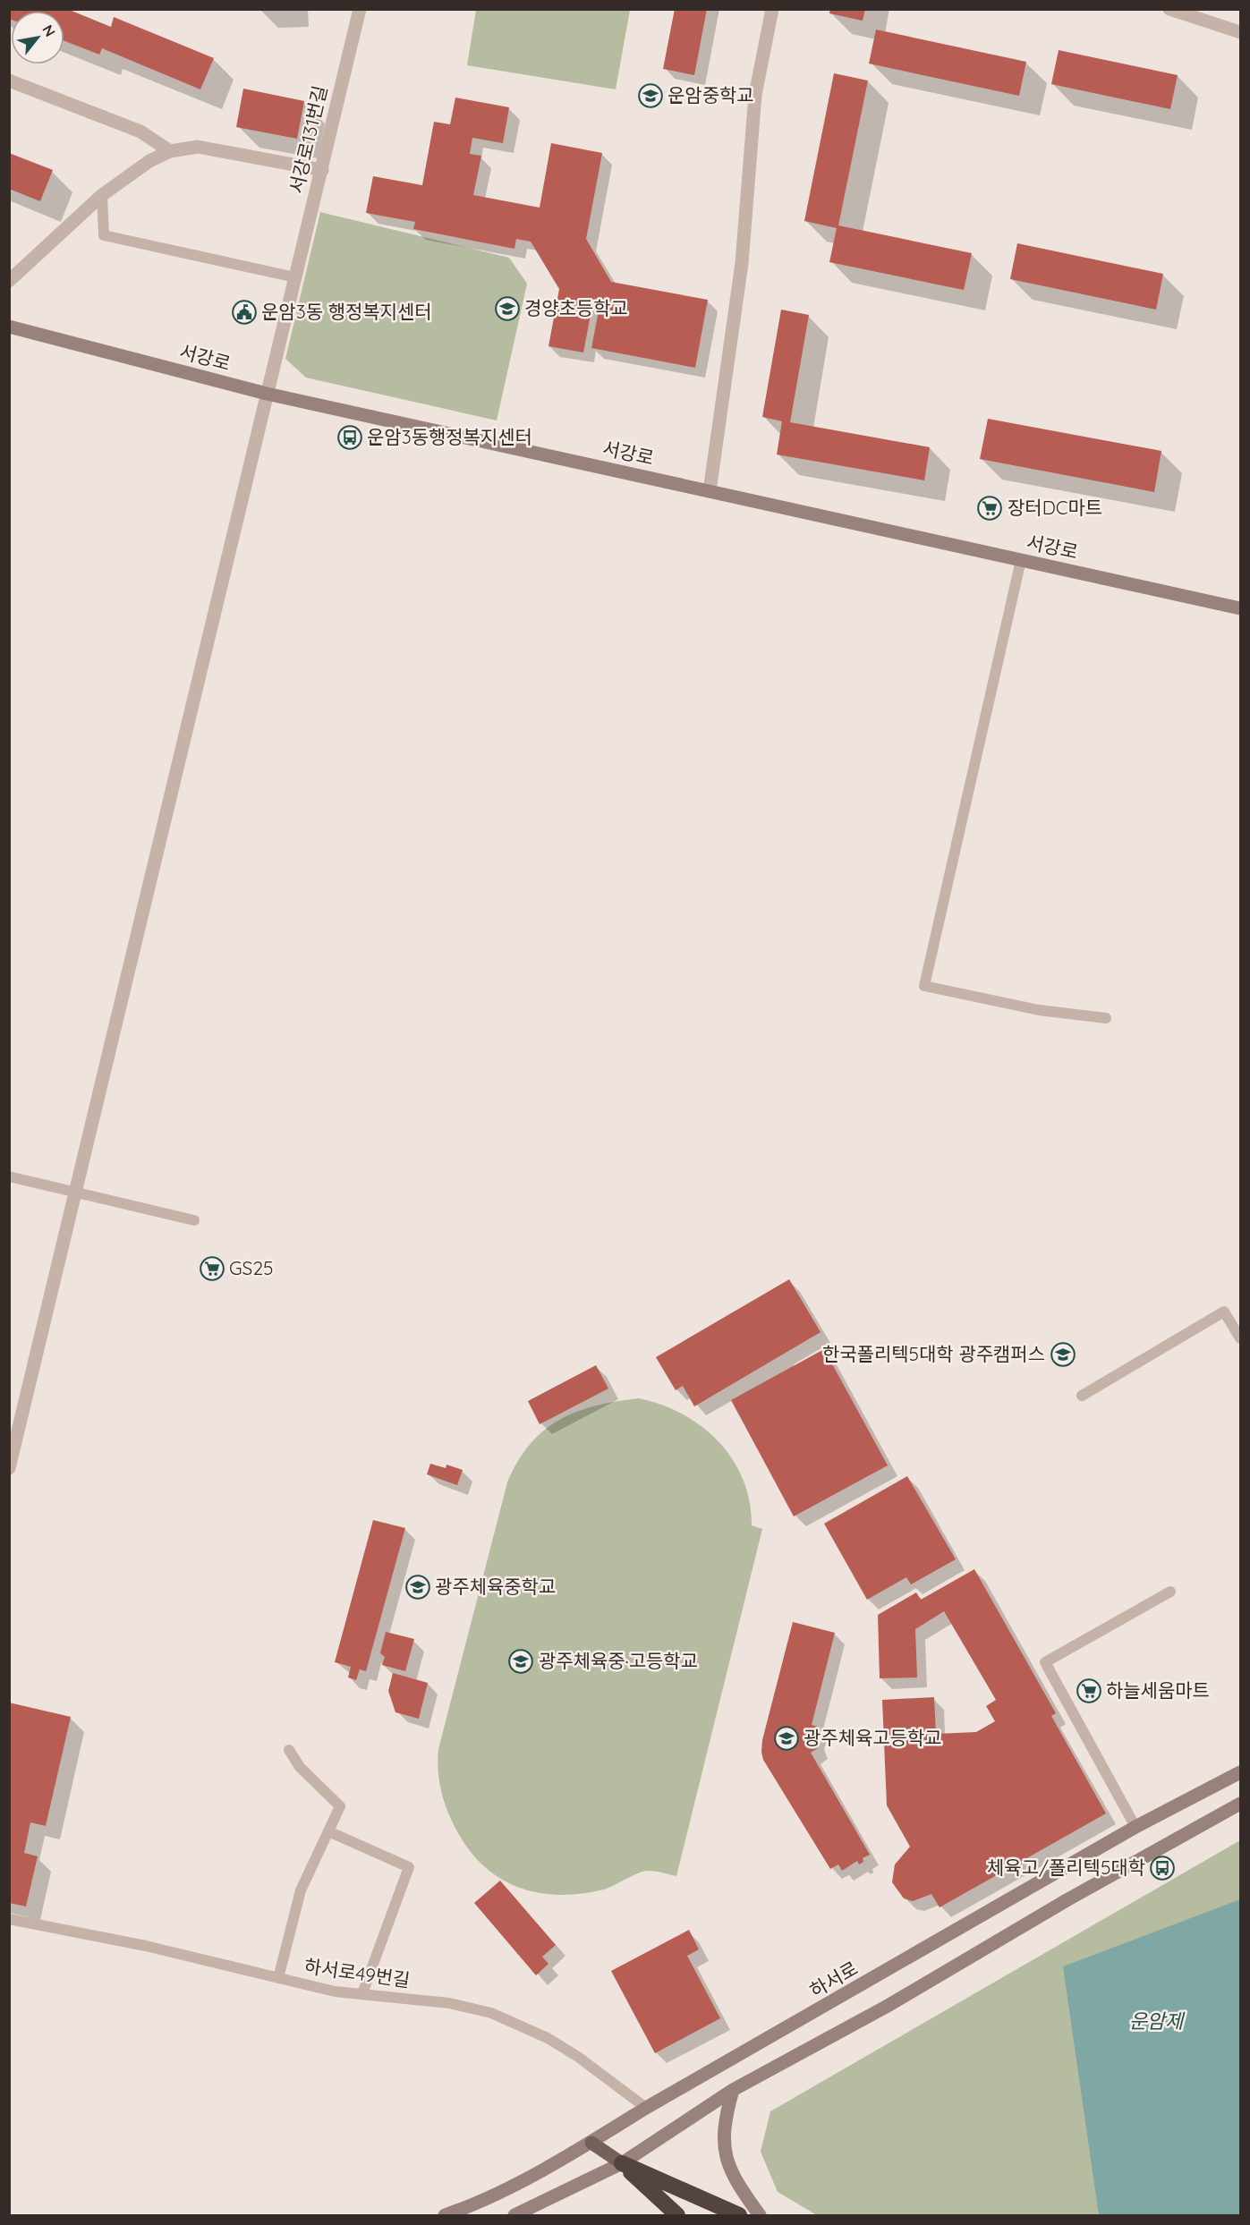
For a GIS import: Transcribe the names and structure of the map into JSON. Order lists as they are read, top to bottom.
{
  "streets": {
    "street": ["서강로131번길", "서강로", "하서로"],
    "lane": ["하서로49번길"]
  },
  "crossings": [
    ["서강로131번길", "서강로"],
    ["하서로49번길", "하서로"]
  ],
  "water": ["운암제"],
  "places": {
    "school or university": [
      "운암중학교",
      "경양초등학교",
      "한국폴리텍5대학 광주캠퍼스",
      "광주체육중학교",
      "광주체육중·고등학교",
      "광주체육고등학교"
    ],
    "public building": ["운암3동 행정복지센터"],
    "bus stop": ["운암3동행정복지센터", "체육고/폴리텍5대학"],
    "supermarket": ["장터DC마트", "GS25", "하늘세움마트"]
  },
  "north": "top right"
}
